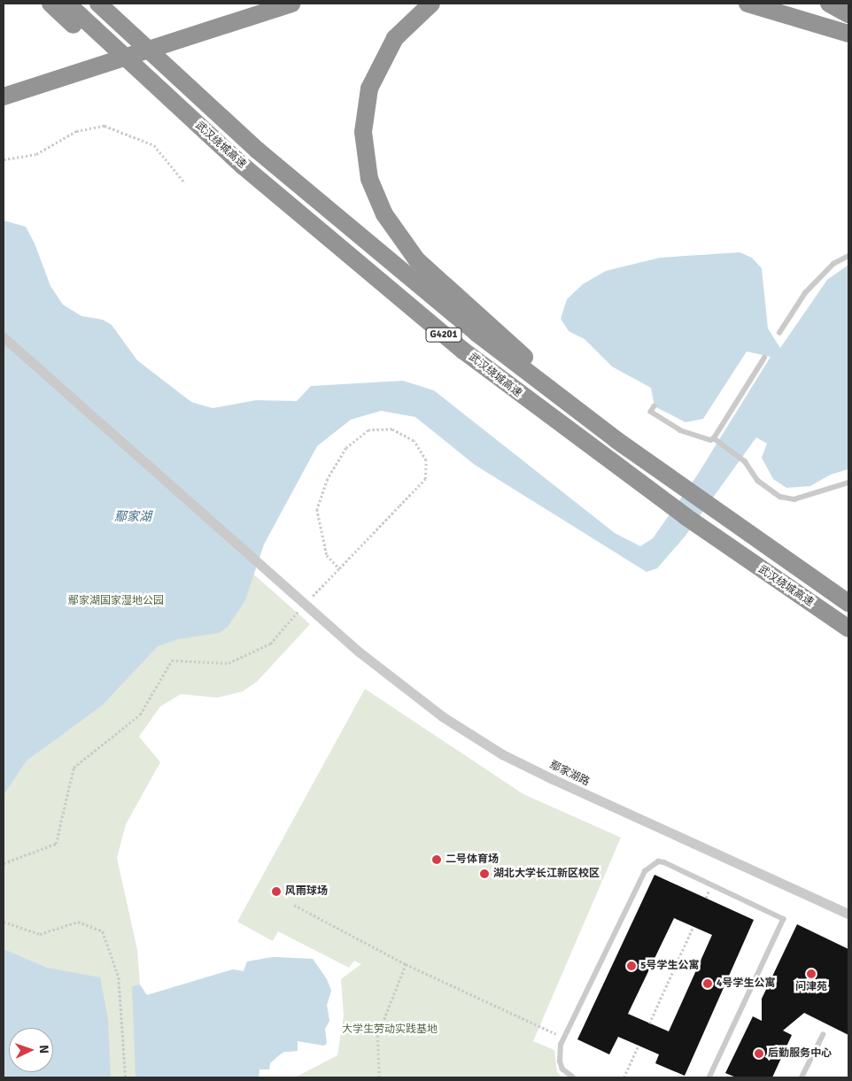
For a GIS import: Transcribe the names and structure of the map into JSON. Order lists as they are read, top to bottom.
{
  "streets": {
    "highway": ["武汉绕城高速", "G4201"],
    "street": ["鄢家湖路"]
  },
  "water": ["鄢家湖"],
  "parks": ["鄢家湖国家湿地公园", "大学生劳动实践基地"],
  "places": [
    "二号体育场",
    "湖北大学长江新区校区",
    "风雨球场",
    "5号学生公寓",
    "问津苑",
    "4号学生公寓",
    "后勤服务中心"
  ],
  "north": "right"
}
